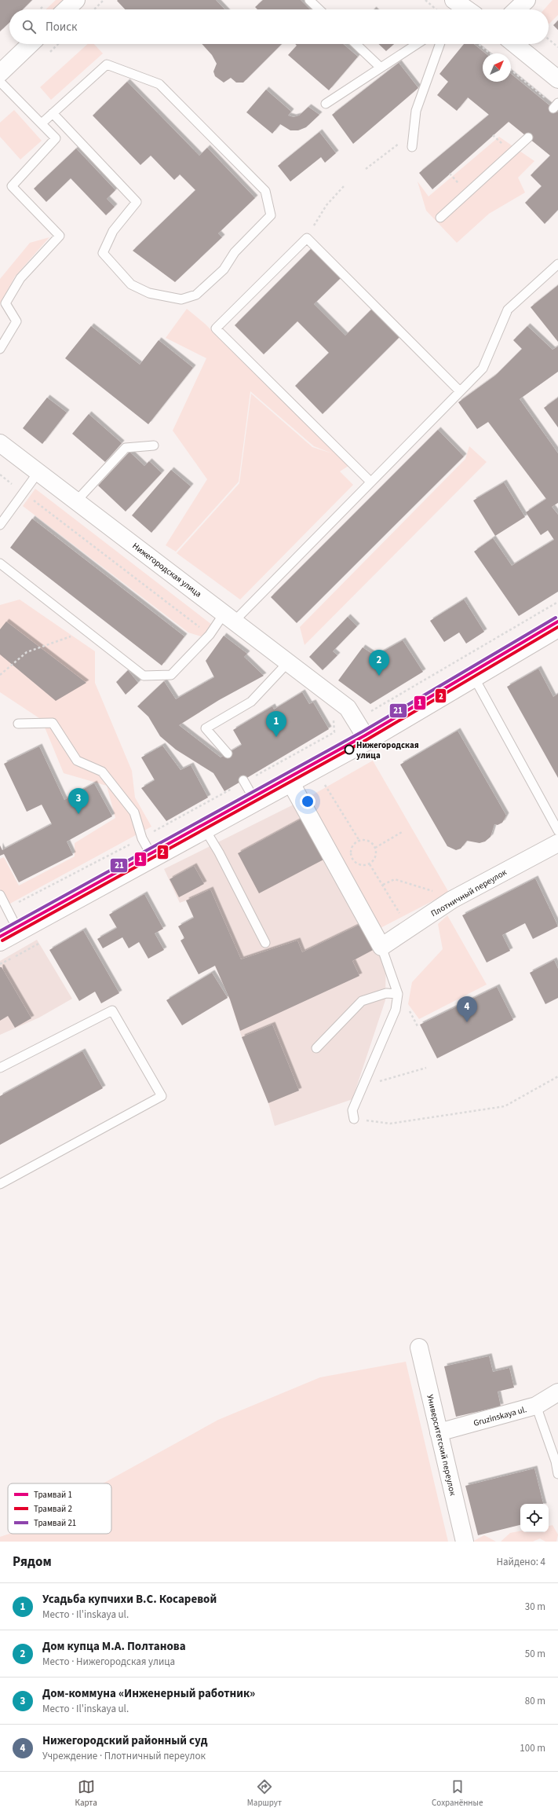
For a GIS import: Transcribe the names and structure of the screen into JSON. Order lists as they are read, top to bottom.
{
  "streets": {
    "street": [
      "Нижегородская улица",
      "Плотничный переулок",
      "Gruzinskaya ul.",
      "Университетский переулок"
    ]
  },
  "crossings": [
    ["Gruzinskaya ul.", "Университетский переулок"]
  ],
  "places": ["Нижегородская улица"],
  "lines": ["tram line 21", "tram line 1", "tram line 2"],
  "legend": ["Трамвай 1", "Трамвай 2", "Трамвай 21"],
  "north": "top right",
  "page": {
    "search": "Поиск",
    "pins": [
      "2",
      "1",
      "3",
      "4"
    ],
    "heading": ["Рядом", "Найдено: 4"],
    "list": [
      {
        "mark": "1",
        "name": "Усадьба купчихи В.С. Косаревой",
        "note": "Место · Il'inskaya ul.",
        "value": "30 m"
      },
      {
        "mark": "2",
        "name": "Дом купца М.А. Полтанова",
        "note": "Место · Нижегородская улица",
        "value": "50 m"
      },
      {
        "mark": "3",
        "name": "Дом-коммуна «Инженерный работник»",
        "note": "Место · Il'inskaya ul.",
        "value": "80 m"
      },
      {
        "mark": "4",
        "name": "Нижегородский районный суд",
        "note": "Учреждение · Плотничный переулок",
        "value": "100 m"
      }
    ],
    "nav": ["Карта", "Маршрут", "Сохранённые"]
  }
}
